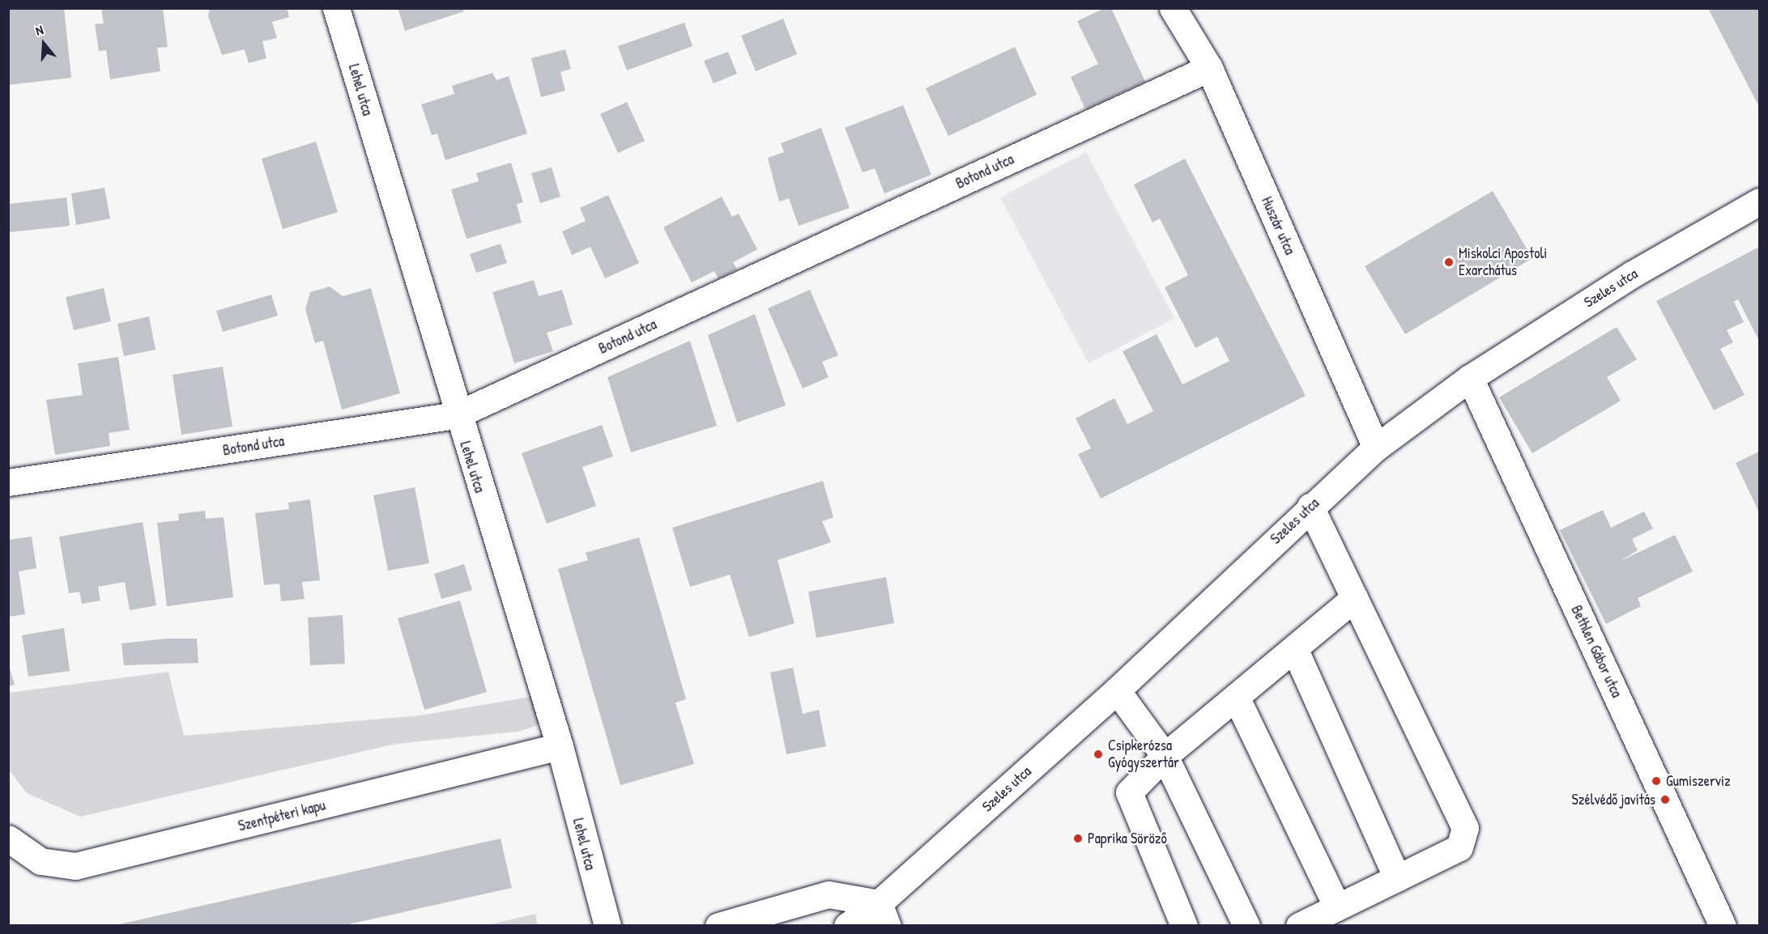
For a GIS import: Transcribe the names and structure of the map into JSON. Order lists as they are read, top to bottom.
{
  "streets": {
    "street": [
      "Lehel utca",
      "Botond utca",
      "Huszár utca",
      "Szeles utca",
      "Bethlen Gábor utca",
      "Szentpéteri kapu"
    ]
  },
  "crossings": [
    ["Lehel utca", "Botond utca"],
    ["Lehel utca", "Szentpéteri kapu"],
    ["Botond utca", "Huszár utca"],
    ["Huszár utca", "Szeles utca"],
    ["Szeles utca", "Bethlen Gábor utca"]
  ],
  "places": [
    "Miskolci Apostoli Exarchátus",
    "Csipkerózsa Gyógyszertár",
    "Gumiszerviz",
    "Szélvédő javítás",
    "Paprika Söröző"
  ],
  "north": "top"
}
